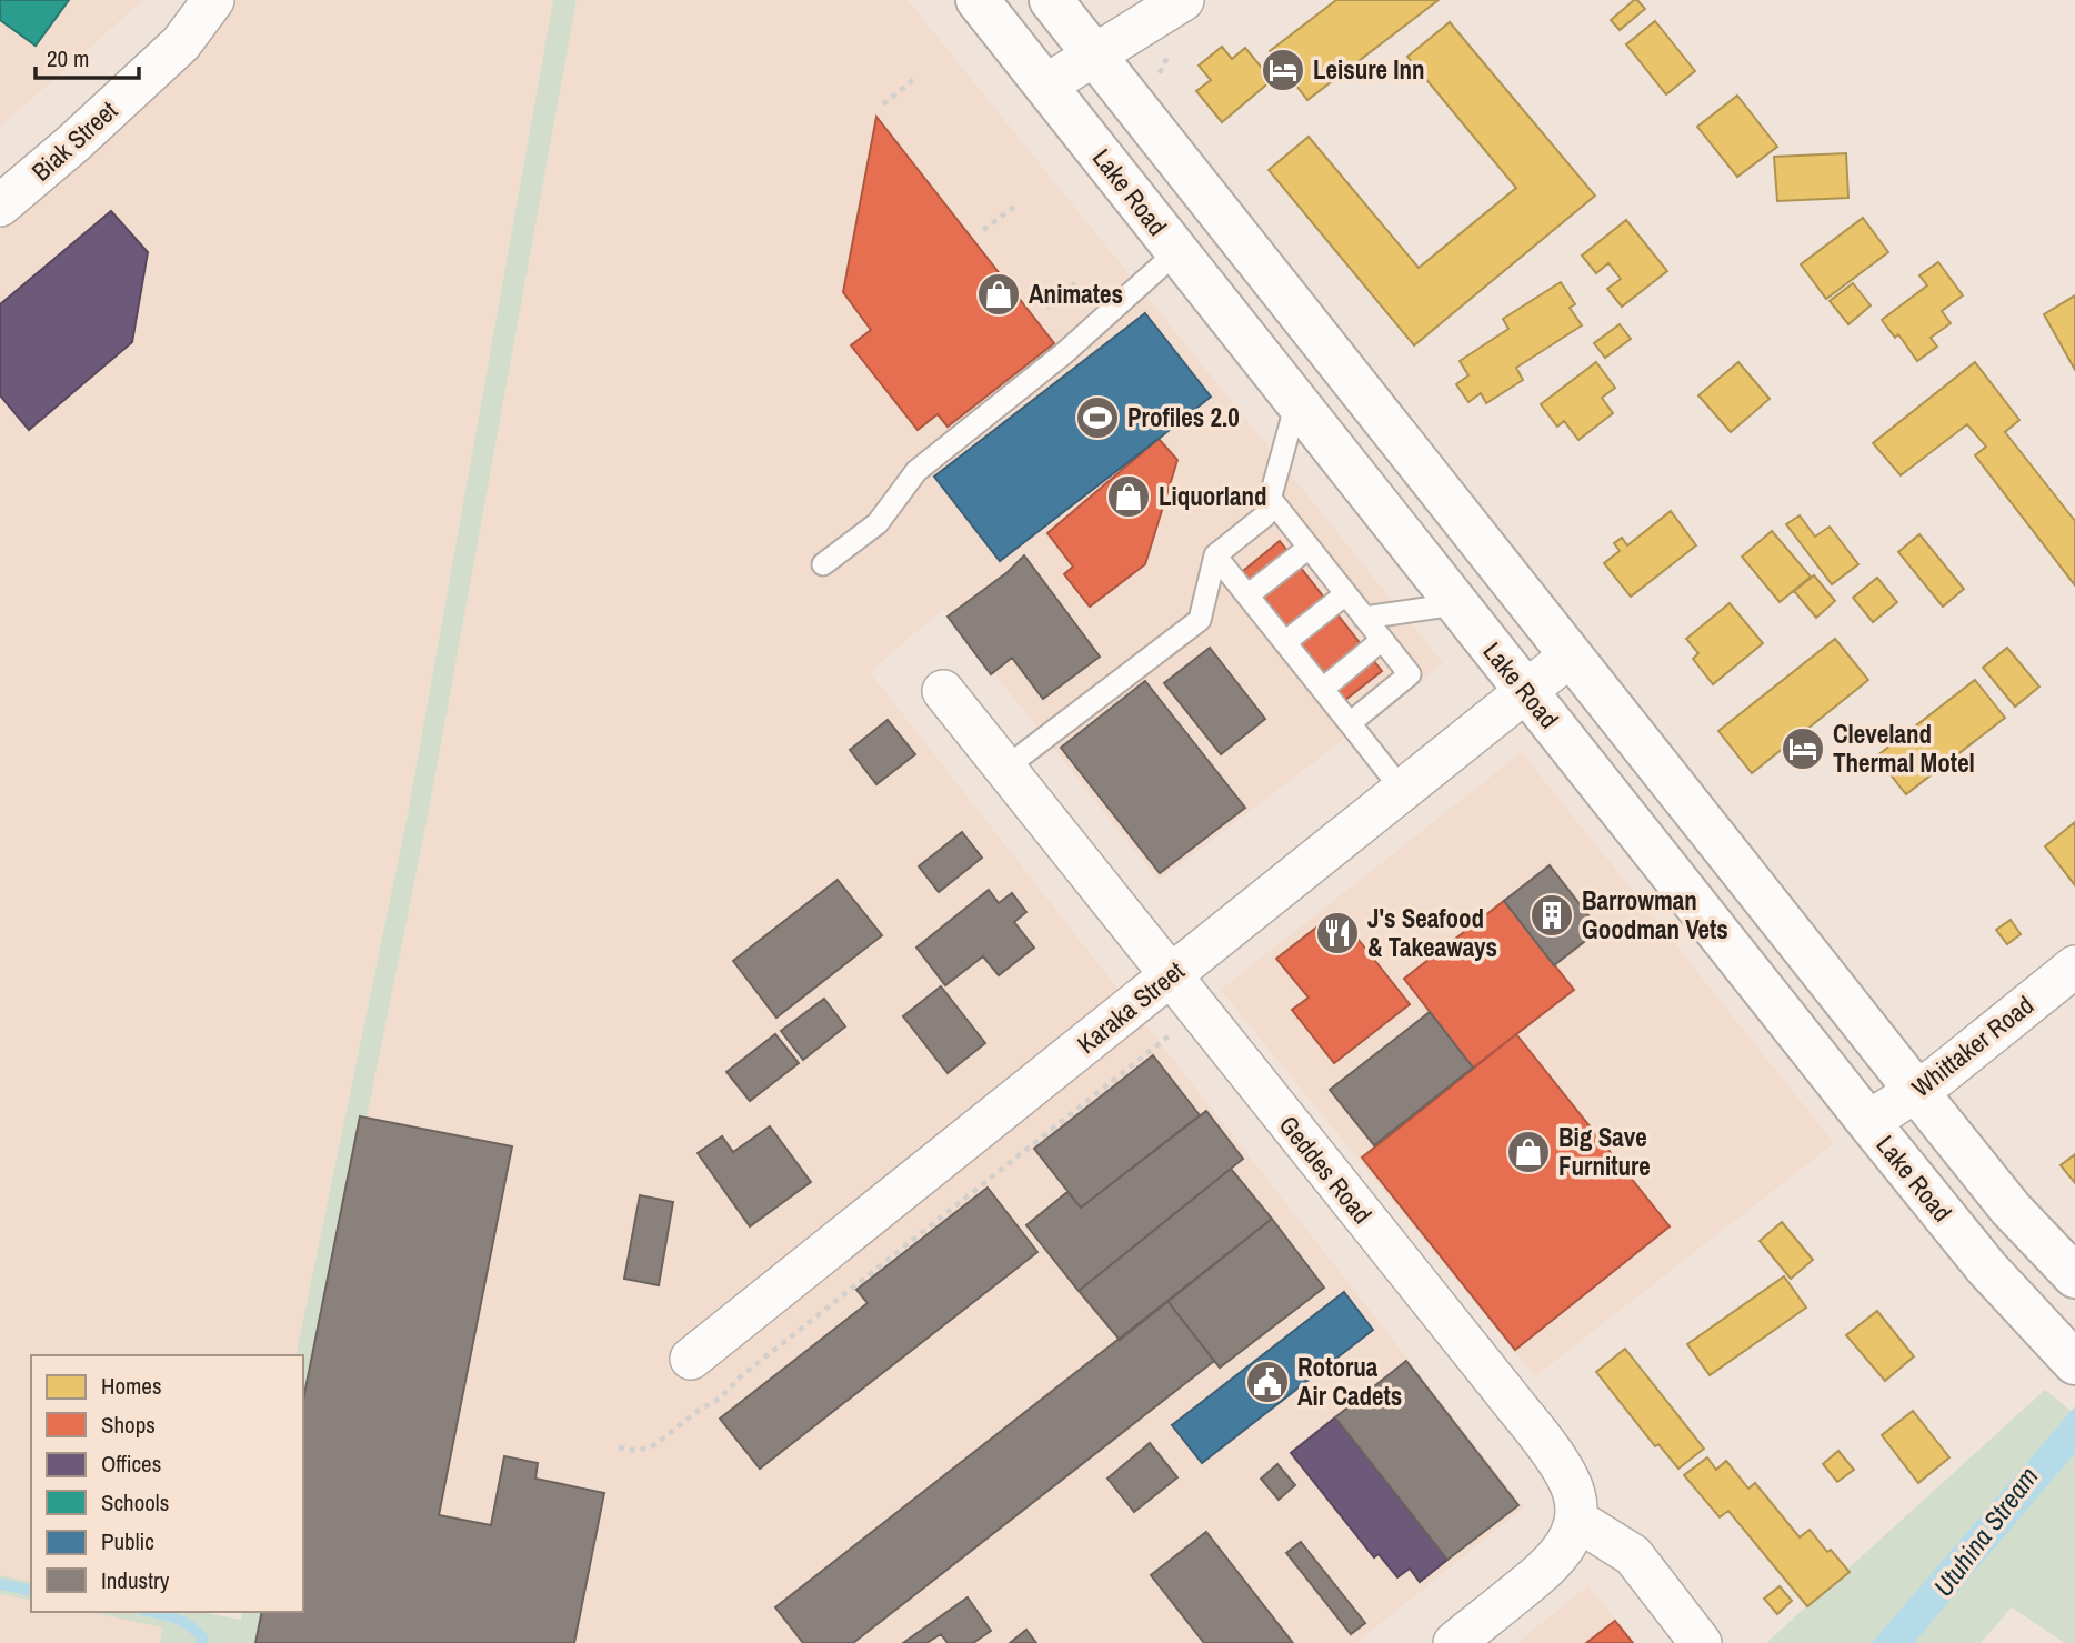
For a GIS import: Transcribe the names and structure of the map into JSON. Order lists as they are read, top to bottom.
{
  "streets": {
    "main road": ["Lake Road"],
    "street": [
      "Biak Street",
      "Karaka Street",
      "Whittaker Road",
      "Geddes Road"
    ]
  },
  "crossings": [
    ["Lake Road", "Karaka Street"],
    ["Lake Road", "Whittaker Road"],
    ["Karaka Street", "Geddes Road"]
  ],
  "water": ["Utuhina Stream"],
  "places": {
    "hotel": ["Leisure Inn", "Cleveland Thermal Motel"],
    "shop": ["Animates", "Liquorland", "Big Save Furniture"],
    "sports": ["Profiles 2.0"],
    "building": ["Barrowman Goodman Vets"],
    "restaurant": ["J's Seafood & Takeaways"],
    "public building": ["Rotorua Air Cadets"]
  },
  "legend": [
    "Homes",
    "Shops",
    "Offices",
    "Schools",
    "Public",
    "Industry"
  ],
  "scale_bar": "20 m"
}
